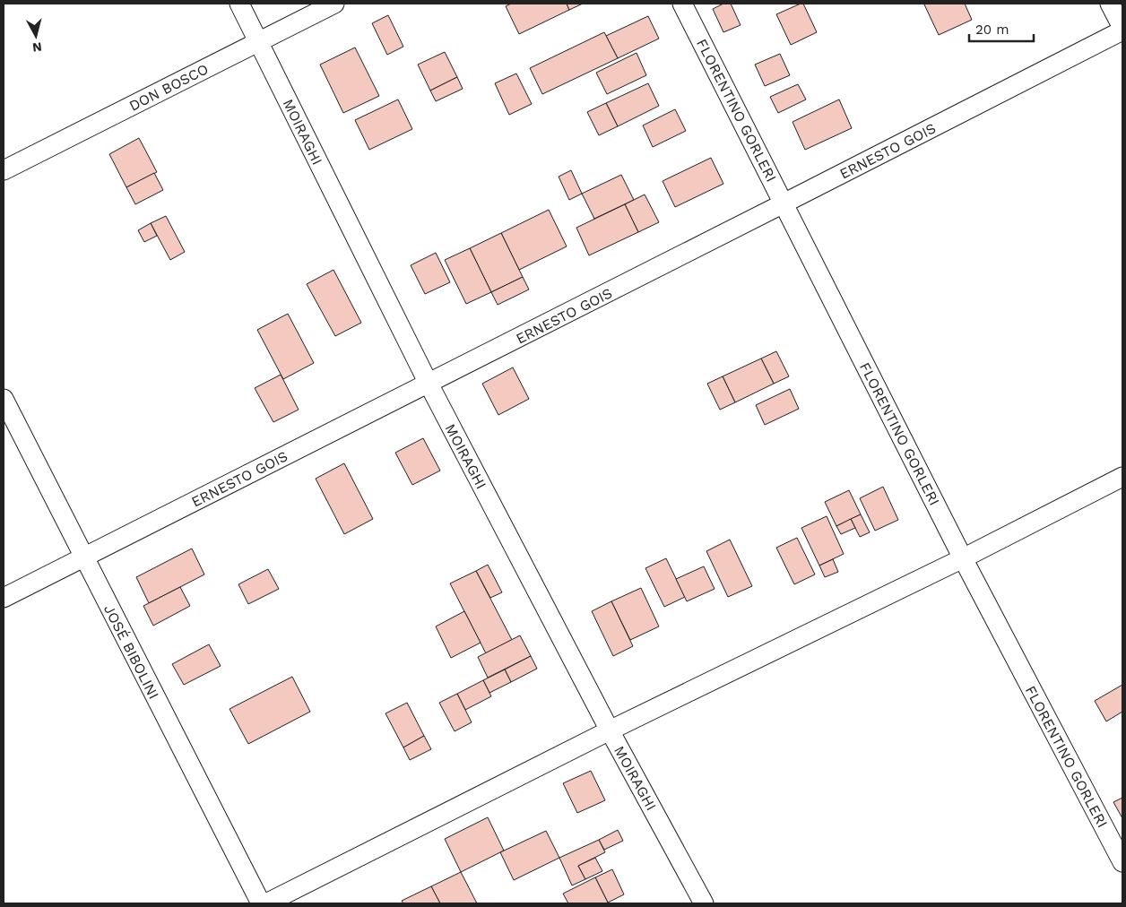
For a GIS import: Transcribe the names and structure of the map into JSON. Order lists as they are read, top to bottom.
{
  "streets": {
    "street": [
      "DON BOSCO",
      "FLORENTINO GORLERI",
      "MOIRAGHI",
      "ERNESTO GOIS",
      "JOSÉ BIBOLINI"
    ]
  },
  "crossings": [
    ["DON BOSCO", "MOIRAGHI"],
    ["FLORENTINO GORLERI", "ERNESTO GOIS"],
    ["MOIRAGHI", "ERNESTO GOIS"],
    ["ERNESTO GOIS", "JOSÉ BIBOLINI"]
  ],
  "scale_bar": "20 m",
  "north": "bottom"
}
